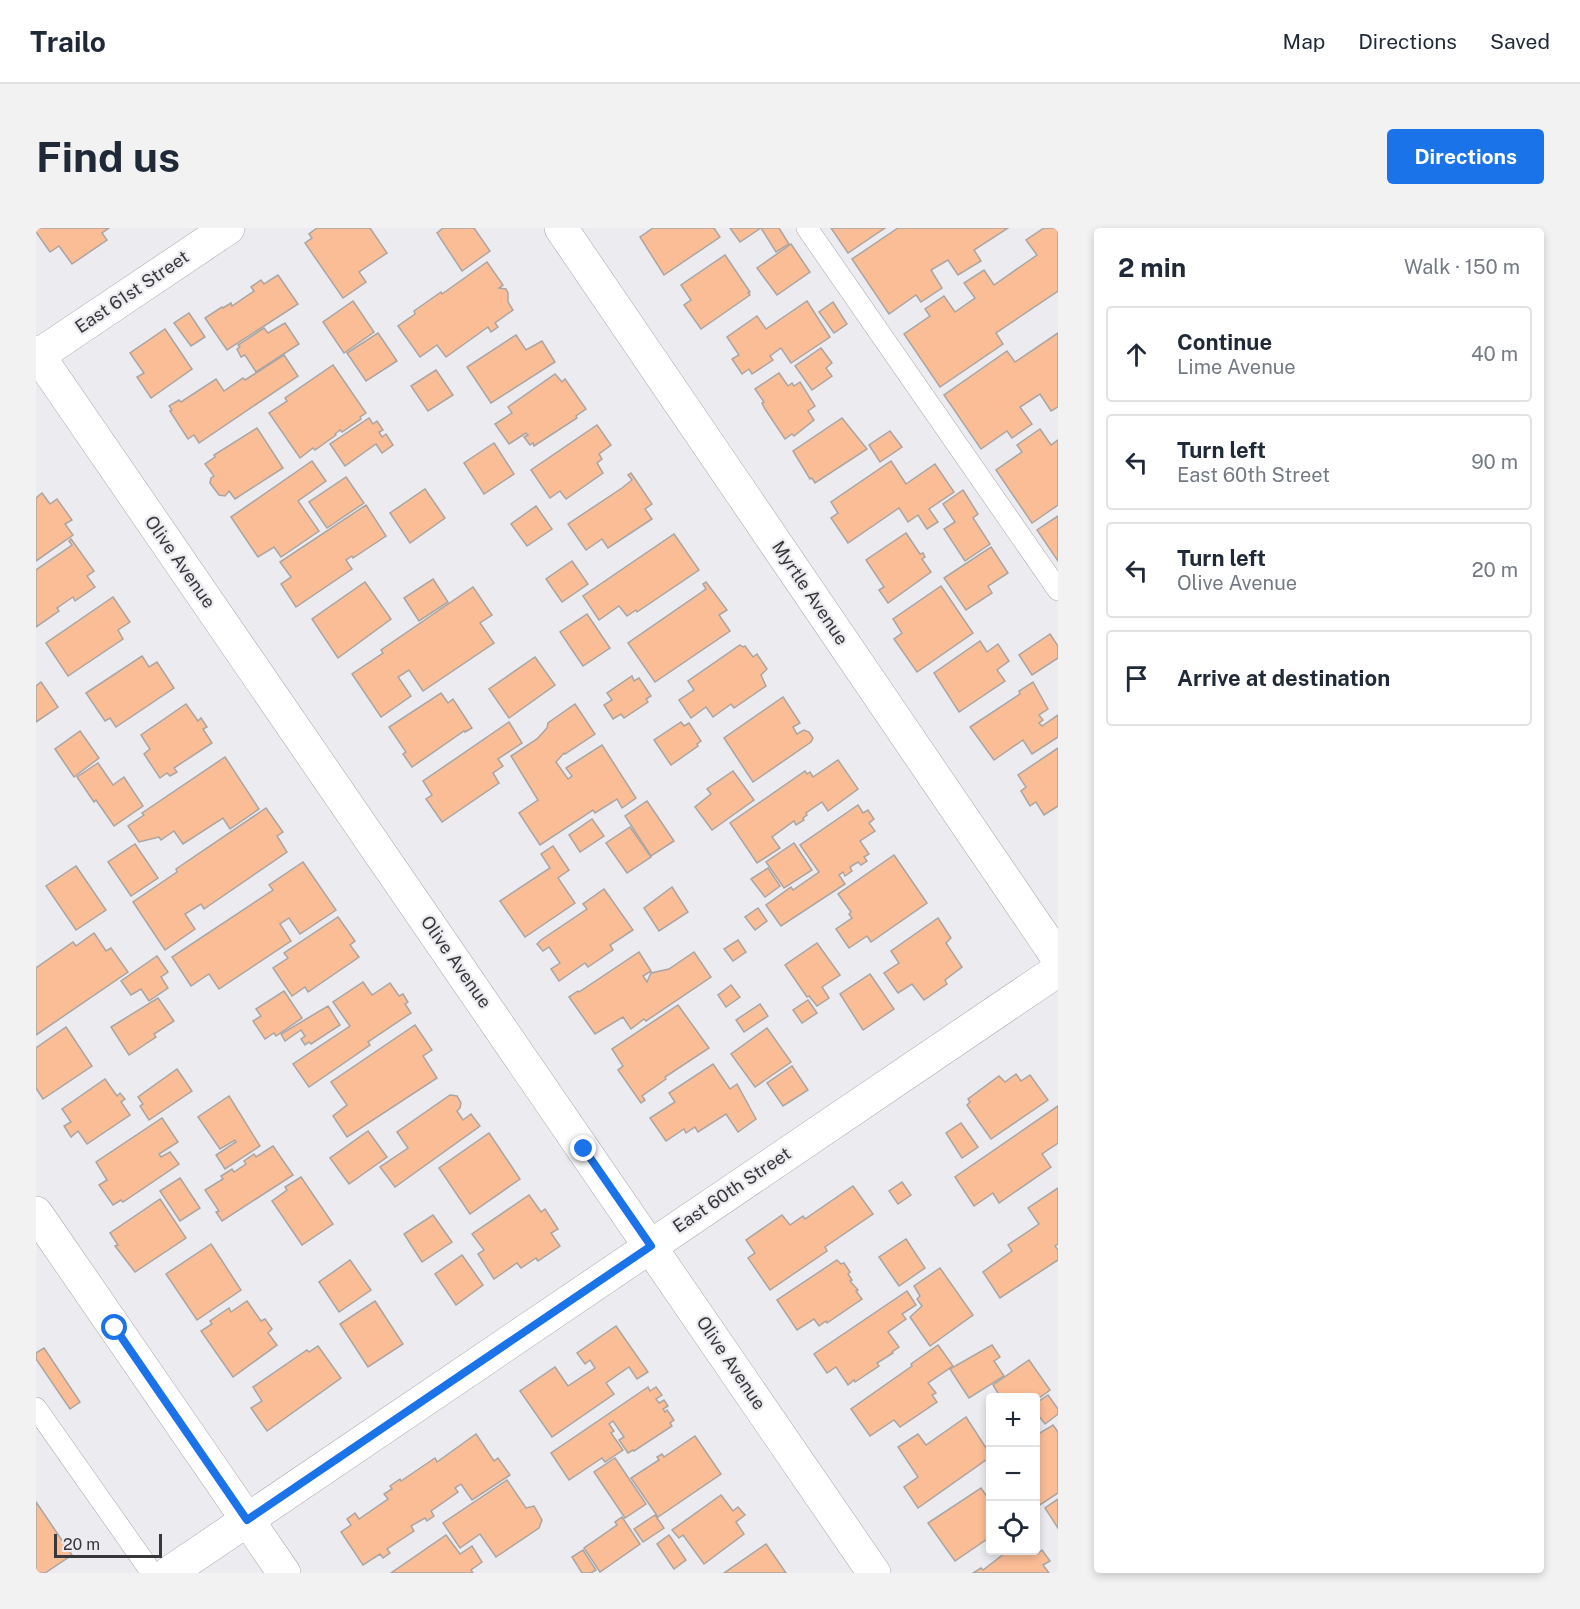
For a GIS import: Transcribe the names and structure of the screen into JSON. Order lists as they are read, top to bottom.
{
  "streets": {
    "street": [
      "East 61st Street",
      "Olive Avenue",
      "Myrtle Avenue",
      "East 60th Street"
    ]
  },
  "crossings": [
    ["East 61st Street", "Olive Avenue"],
    ["Olive Avenue", "East 60th Street"]
  ],
  "scale_bar": "20 m",
  "page": {
    "header": "Trailo",
    "nav": ["Map", "Directions", "Saved"],
    "buttons": "Directions",
    "title": "Find us",
    "heading": ["2 min", "Walk · 150 m"],
    "list": [
      ["Continue", "Lime Avenue", "40 m"],
      ["Turn left", "East 60th Street", "90 m"],
      ["Turn left", "Olive Avenue", "20 m"],
      "Arrive at destination"
    ],
    "map_buttons": ["+", "−"],
    "scale": "20 m"
  }
}
